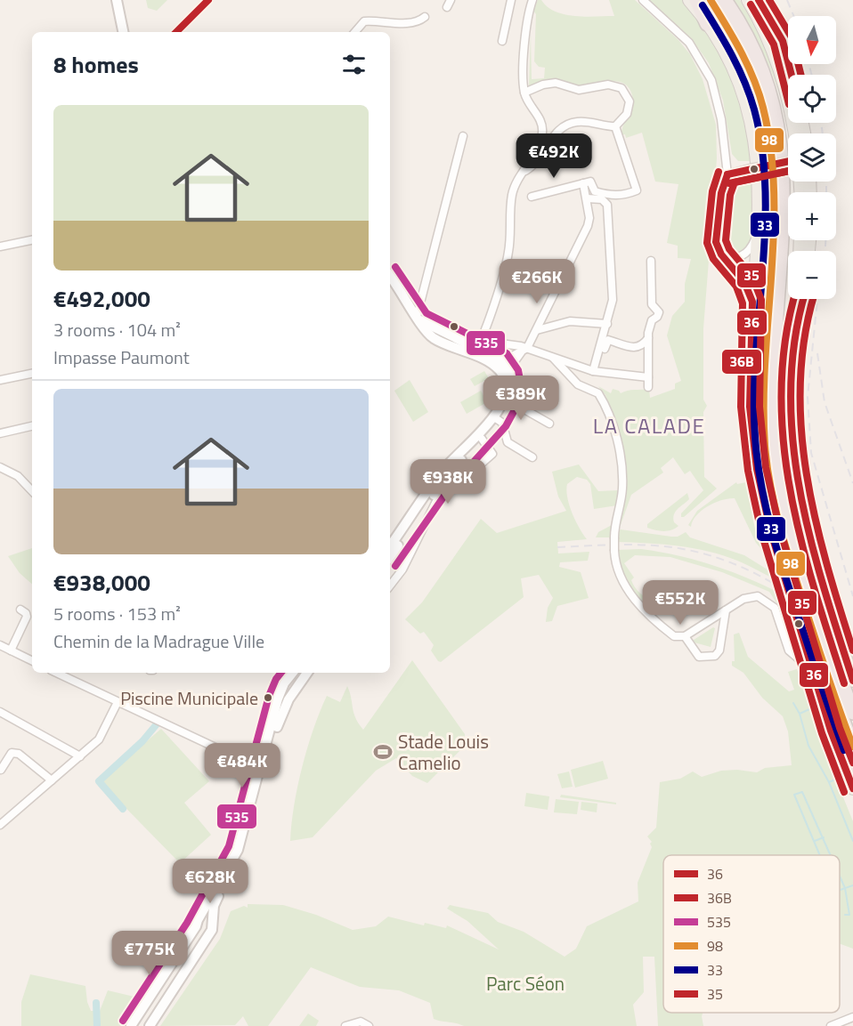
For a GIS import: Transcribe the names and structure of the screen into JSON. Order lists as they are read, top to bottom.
{
  "districts": ["LA CALADE"],
  "parks": ["Parc Séon"],
  "places": {
    "other": ["Piscine Municipale"],
    "sports": ["Stade Louis Camelio"]
  },
  "lines": [
    "transit line 36",
    "transit line 98",
    "transit line 35",
    "transit line 36B",
    "transit line 33",
    "transit line 535"
  ],
  "legend": [
    "36",
    "36B",
    "535",
    "98",
    "33",
    "35"
  ],
  "north": "bottom",
  "page": {
    "map_buttons": ["+", "−"],
    "heading": "8 homes",
    "list": [
      {
        "name": "€492,000",
        "note": "3 rooms · 104 m² · Impasse Paumont"
      },
      {
        "name": "€938,000",
        "note": "5 rooms · 153 m² · Chemin de la Madrague Ville"
      }
    ],
    "price": [
      "€492K",
      "€266K",
      "€389K",
      "€938K",
      "€552K",
      "€484K",
      "€628K",
      "€775K"
    ]
  }
}
